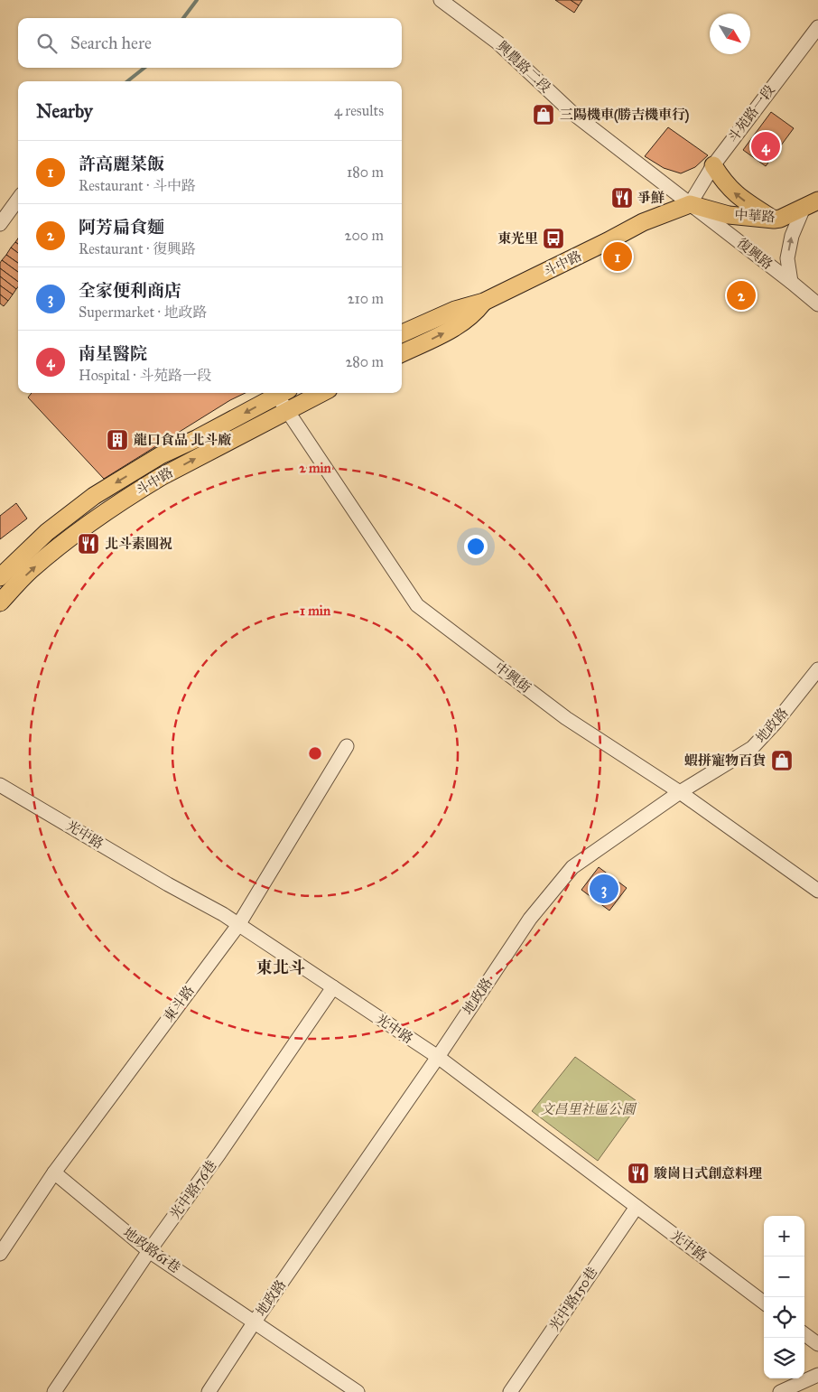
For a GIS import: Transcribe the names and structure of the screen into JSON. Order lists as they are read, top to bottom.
{
  "streets": {
    "main road": ["中華路", "斗中路"],
    "street": [
      "興農路二段",
      "斗苑路一段",
      "復興路",
      "中興街",
      "地政路",
      "光中路",
      "東斗路",
      "光中路76巷",
      "地政路61巷",
      "光中路150巷"
    ]
  },
  "crossings": [
    ["興農路二段", "斗苑路一段"],
    ["興農路二段", "中華路"],
    ["興農路二段", "復興路"],
    ["興農路二段", "斗中路"],
    ["斗苑路一段", "中華路"],
    ["斗苑路一段", "復興路"],
    ["斗苑路一段", "斗中路"],
    ["中華路", "復興路"],
    ["中華路", "斗中路"],
    ["復興路", "斗中路"],
    ["斗中路", "中興街"],
    ["中興街", "地政路"],
    ["地政路", "光中路"],
    ["地政路", "地政路61巷"],
    ["光中路", "東斗路"],
    ["光中路", "光中路76巷"],
    ["光中路", "光中路150巷"],
    ["東斗路", "地政路61巷"],
    ["光中路76巷", "地政路61巷"]
  ],
  "districts": ["東北斗"],
  "parks": ["文昌里社區公園"],
  "places": {
    "shop": ["三陽機車(勝吉機車行)", "蝦拼寵物百貨"],
    "restaurant": ["爭鮮", "北斗素圓祝", "駿崗日式創意料理"],
    "bus stop": ["東光里"],
    "building": ["龍口食品 北斗廠"]
  },
  "north": "bottom right",
  "page": {
    "search": "Search here",
    "heading": ["Nearby", "4 results"],
    "pins": [
      "4",
      "1",
      "2",
      "3"
    ],
    "list": [
      {
        "mark": "1",
        "name": "許高麗菜飯",
        "note": "Restaurant · 斗中路",
        "value": "180 m"
      },
      {
        "mark": "2",
        "name": "阿芳扁食麵",
        "note": "Restaurant · 復興路",
        "value": "200 m"
      },
      {
        "mark": "3",
        "name": "全家便利商店",
        "note": "Supermarket · 地政路",
        "value": "210 m"
      },
      {
        "mark": "4",
        "name": "南星醫院",
        "note": "Hospital · 斗苑路一段",
        "value": "280 m"
      }
    ],
    "map_buttons": ["+", "−"]
  },
  "rings": ["2 min", "1 min"]
}
